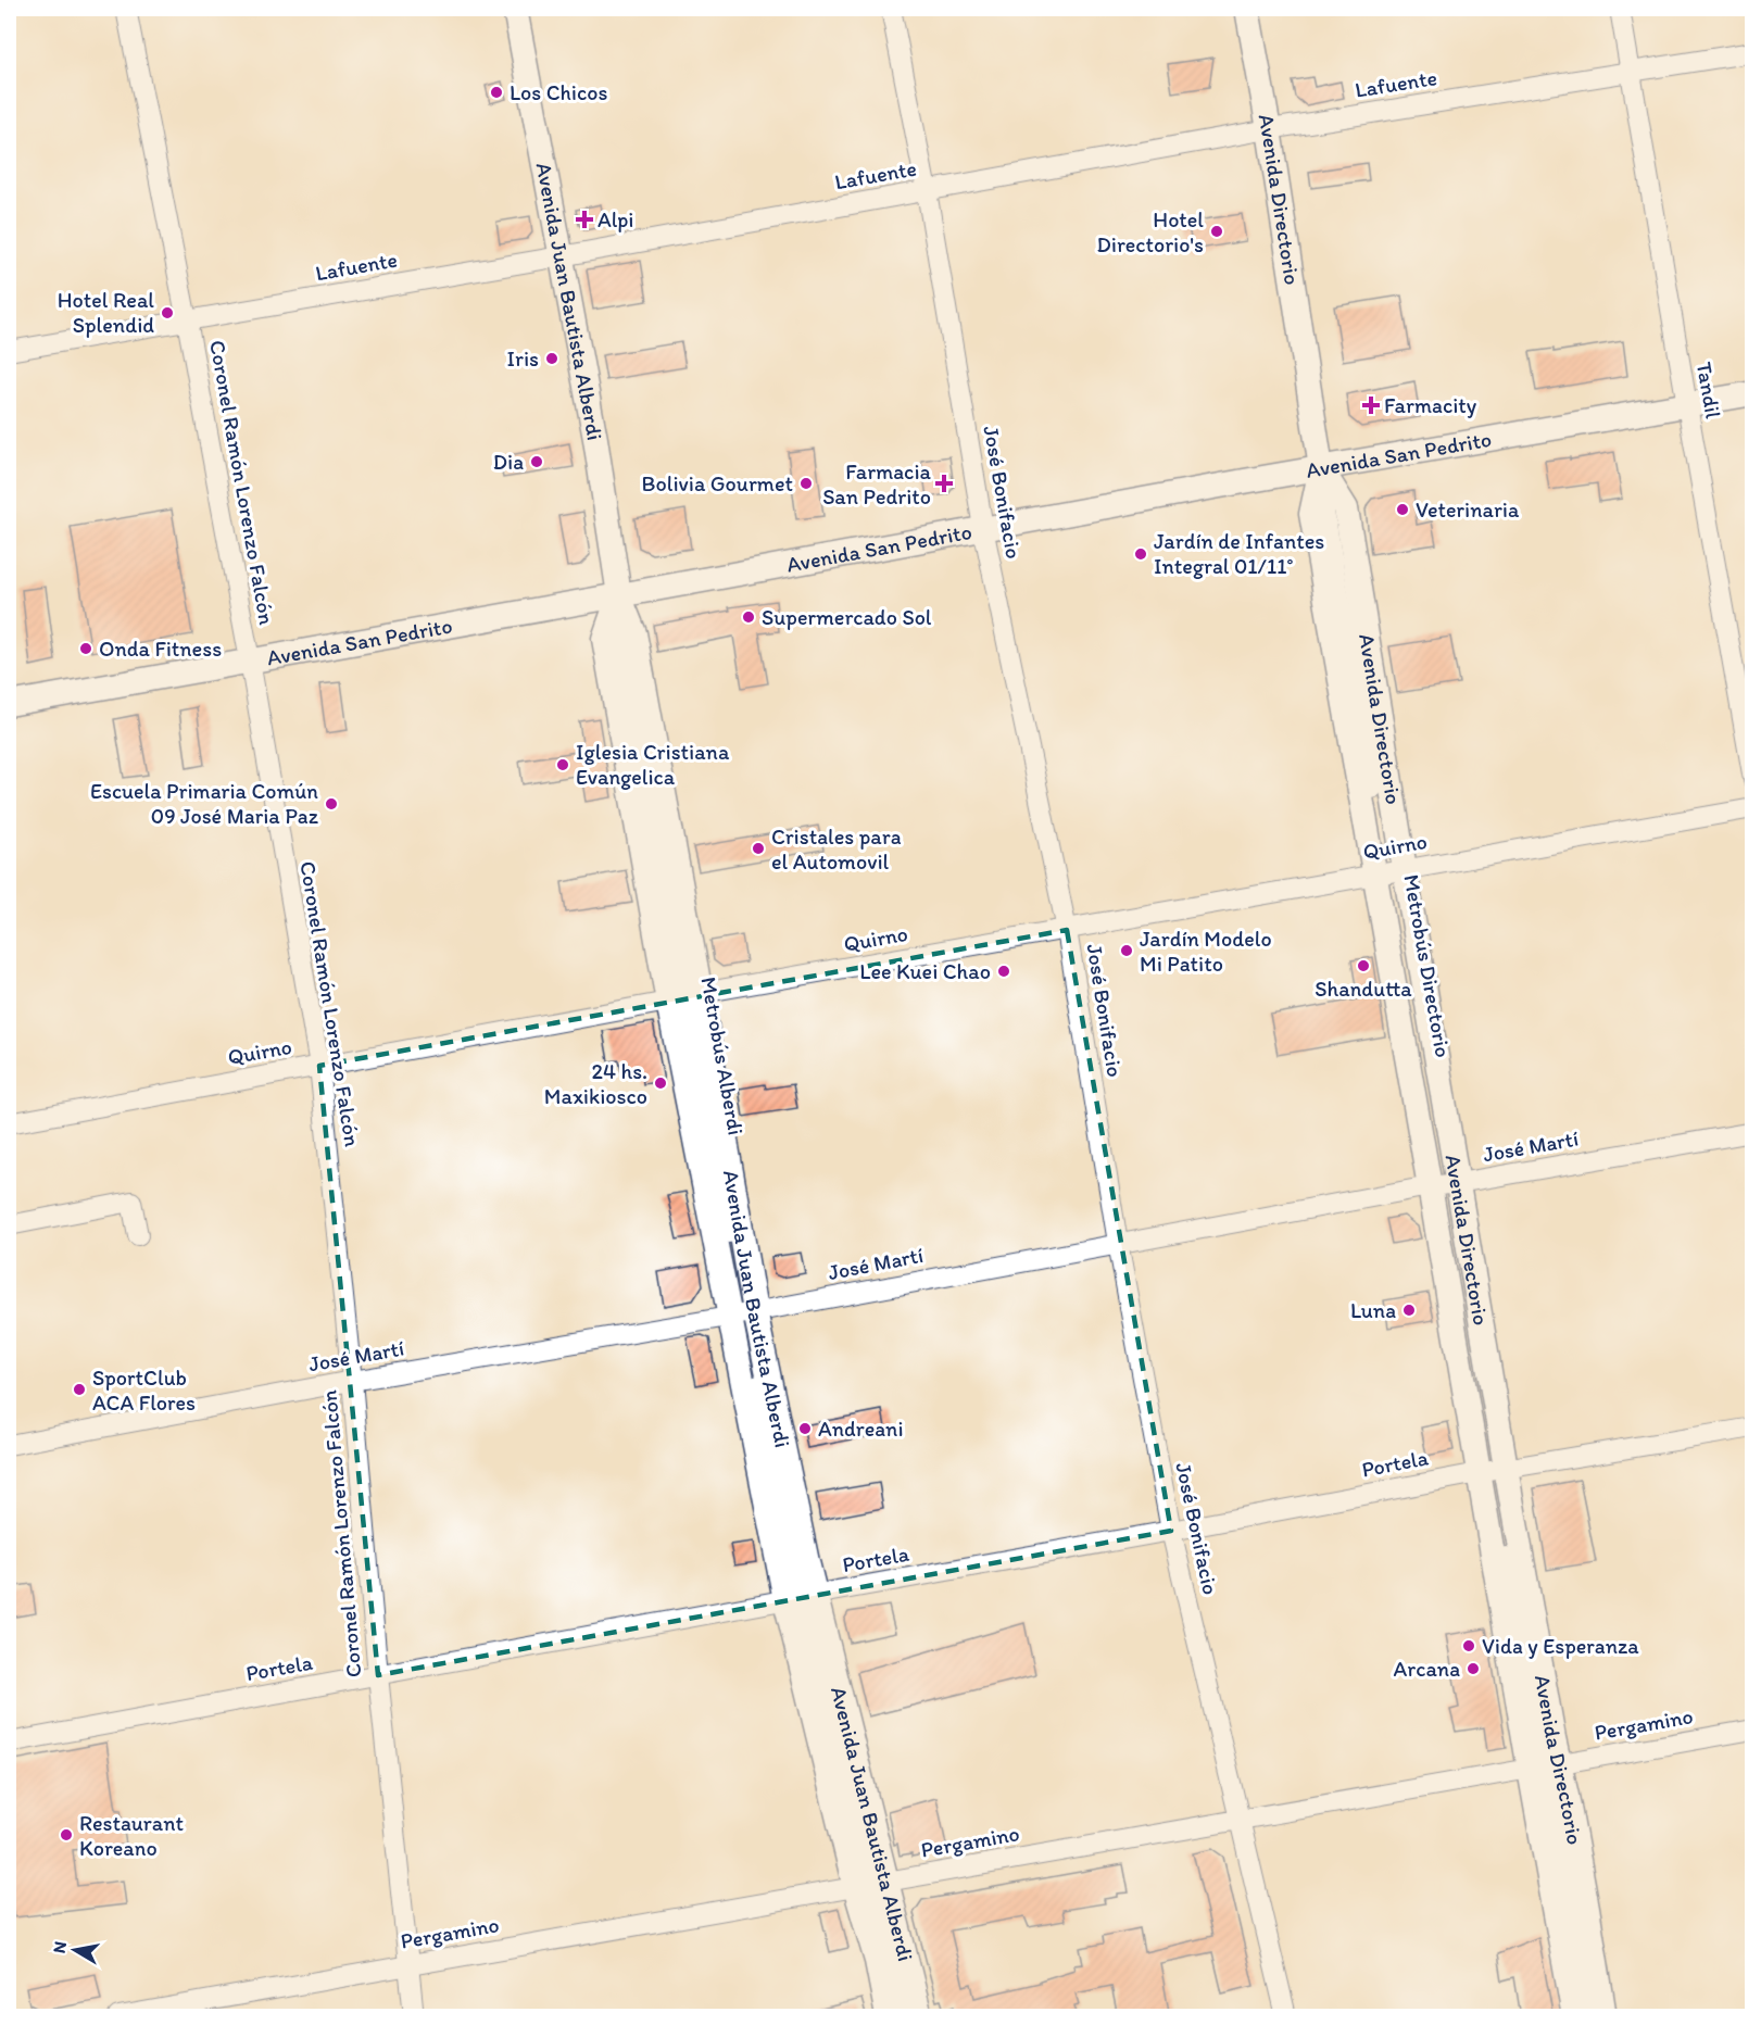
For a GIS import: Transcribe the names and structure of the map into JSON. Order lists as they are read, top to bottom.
{
  "streets": {
    "main road": ["Avenida Directorio", "Avenida Juan Bautista Alberdi", "Avenida San Pedrito"],
    "street": [
      "Lafuente",
      "Tandil",
      "Coronel Ramón Lorenzo Falcón",
      "José Bonifacio",
      "Quirno",
      "José Martí",
      "Portela",
      "Pergamino"
    ]
  },
  "crossings": [
    ["Lafuente", "Avenida Directorio"],
    ["Lafuente", "Avenida Juan Bautista Alberdi"],
    ["Lafuente", "Tandil"],
    ["Lafuente", "Coronel Ramón Lorenzo Falcón"],
    ["Lafuente", "José Bonifacio"],
    ["Avenida Directorio", "Avenida San Pedrito"],
    ["Avenida Directorio", "Quirno"],
    ["Avenida Directorio", "José Martí"],
    ["Avenida Directorio", "Portela"],
    ["Avenida Directorio", "Pergamino"],
    ["Avenida Juan Bautista Alberdi", "Avenida San Pedrito"],
    ["Avenida Juan Bautista Alberdi", "Quirno"],
    ["Avenida Juan Bautista Alberdi", "José Martí"],
    ["Avenida Juan Bautista Alberdi", "Portela"],
    ["Avenida Juan Bautista Alberdi", "Pergamino"],
    ["Tandil", "Avenida San Pedrito"],
    ["Avenida San Pedrito", "Coronel Ramón Lorenzo Falcón"],
    ["Avenida San Pedrito", "José Bonifacio"],
    ["Coronel Ramón Lorenzo Falcón", "Quirno"],
    ["Coronel Ramón Lorenzo Falcón", "José Martí"],
    ["Coronel Ramón Lorenzo Falcón", "Portela"],
    ["Coronel Ramón Lorenzo Falcón", "Pergamino"],
    ["José Bonifacio", "Quirno"],
    ["José Bonifacio", "José Martí"],
    ["José Bonifacio", "Portela"],
    ["José Bonifacio", "Pergamino"]
  ],
  "places": {
    "other": [
      "Los Chicos",
      "Hotel Directorio's",
      "Hotel Real Splendid",
      "Iris",
      "Dia",
      "Bolivia Gourmet",
      "Veterinaria",
      "Jardín de Infantes Integral 01/11°",
      "Supermercado Sol",
      "Onda Fitness",
      "Iglesia Cristiana Evangelica",
      "Escuela Primaria Común 09 José Maria Paz",
      "Cristales para el Automovil",
      "Jardín Modelo Mi Patito",
      "Shandutta",
      "Lee Kuei Chao",
      "24 hs. Maxikiosco",
      "Luna",
      "SportClub ACA Flores",
      "Andreani",
      "Vida y Esperanza",
      "Arcana",
      "Restaurant Koreano"
    ],
    "health": ["Alpi", "Farmacity", "Farmacia San Pedrito"]
  },
  "north": "left"
}
